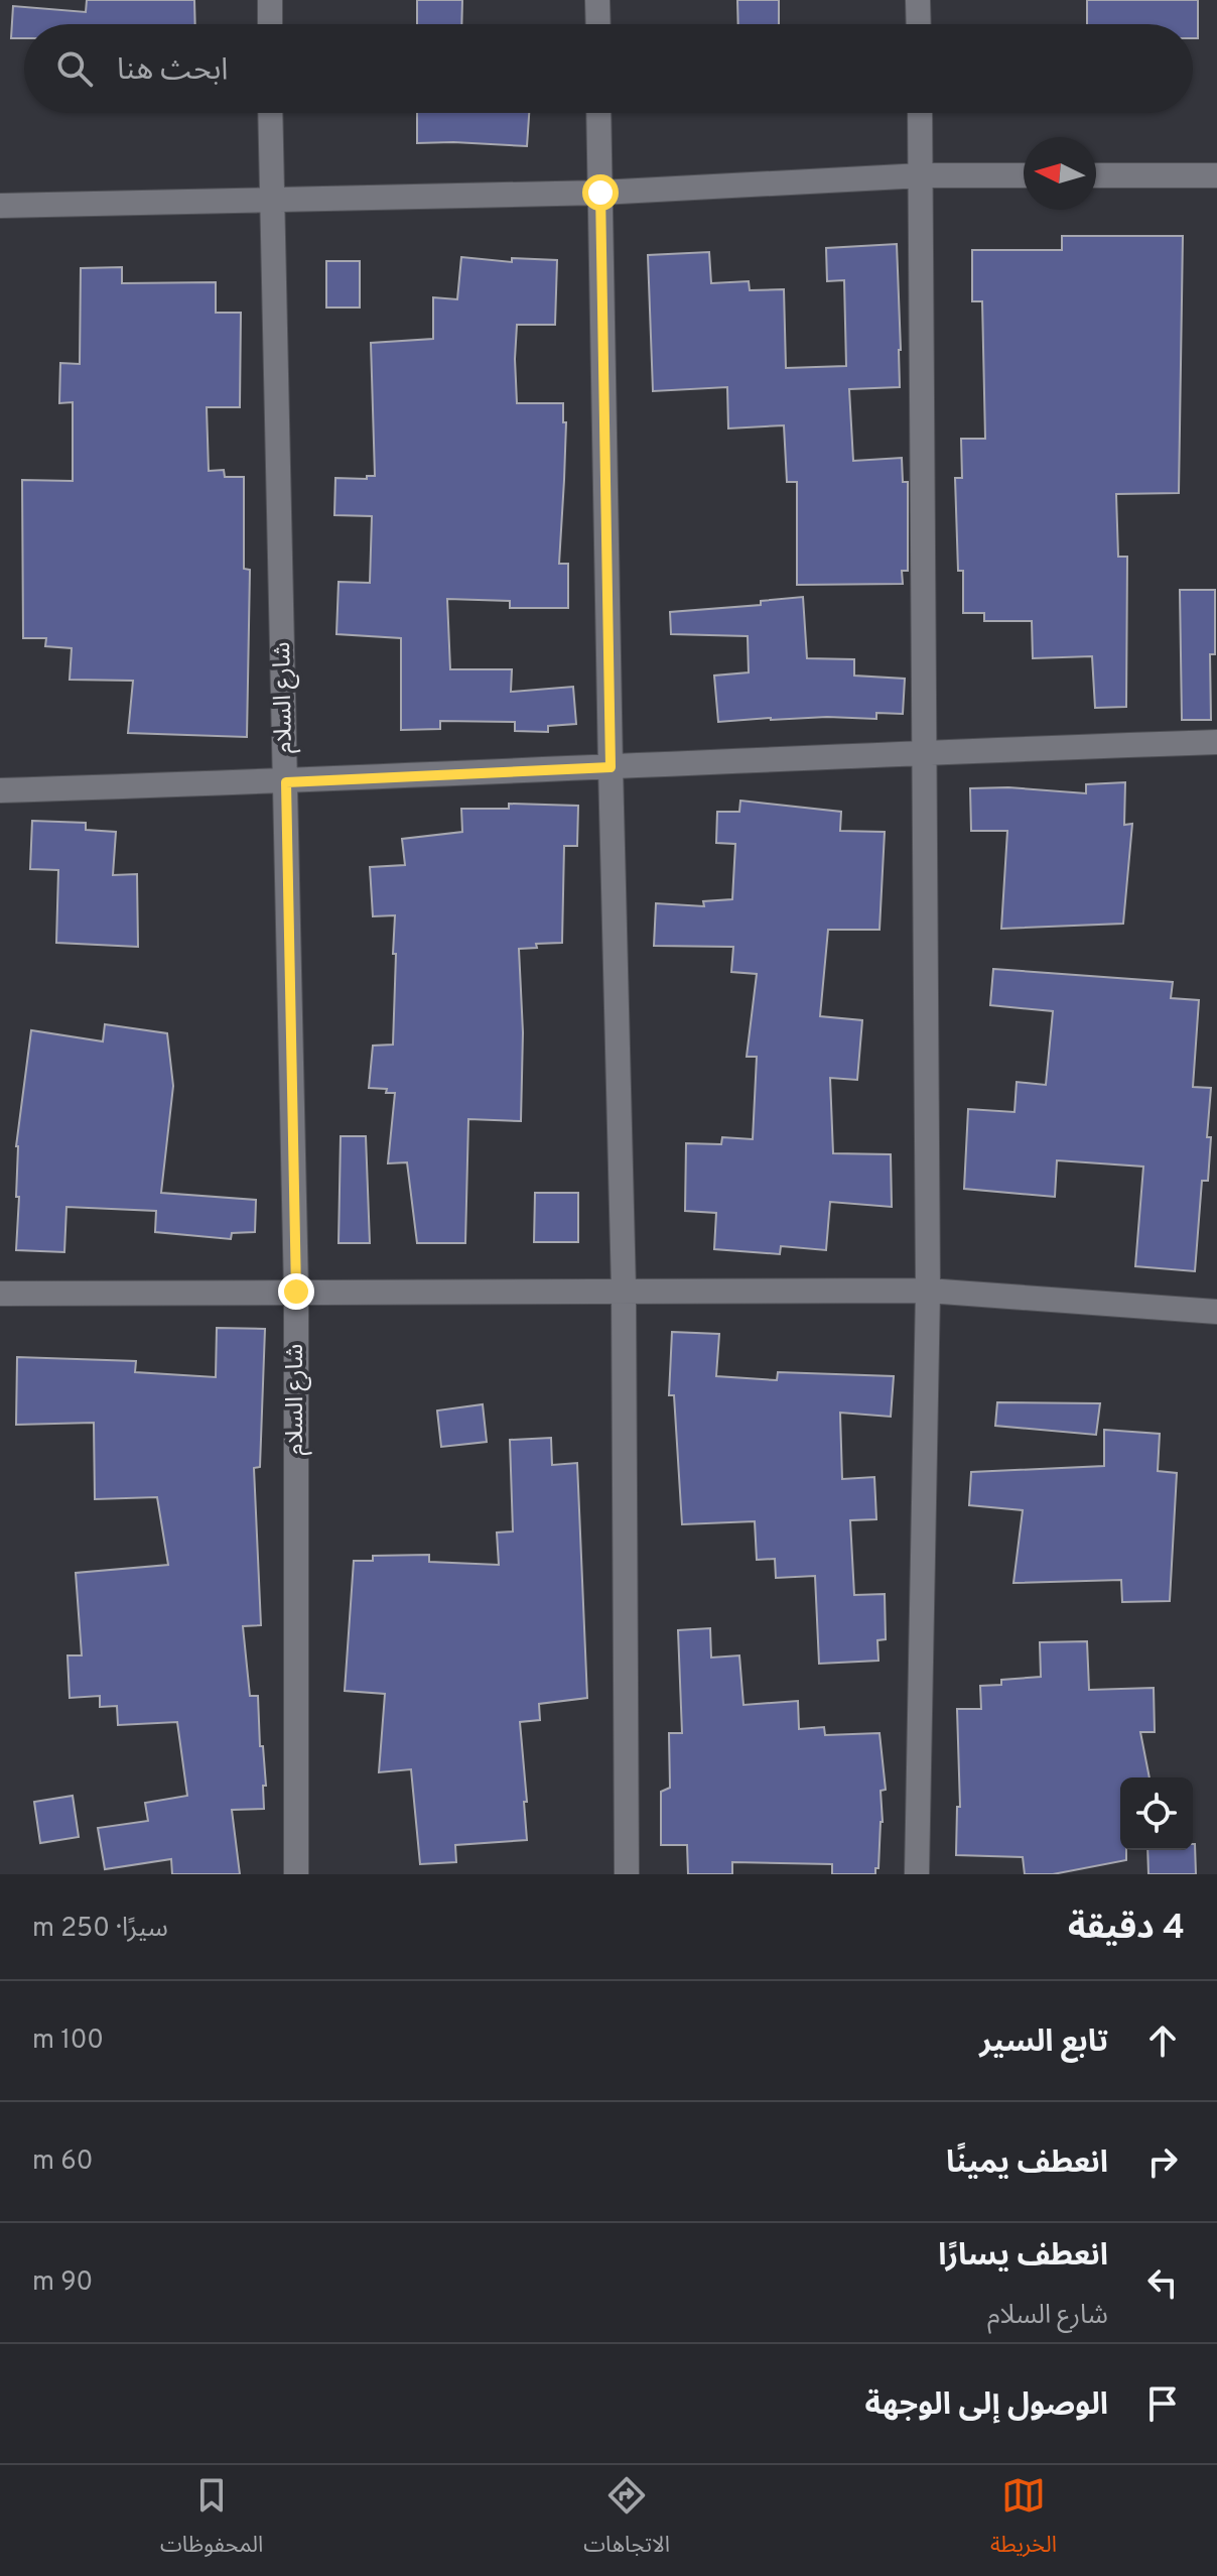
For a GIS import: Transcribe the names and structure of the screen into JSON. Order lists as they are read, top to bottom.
{
  "streets": {
    "street": ["شارع السلام"]
  },
  "north": "left",
  "page": {
    "search": "ابحث هنا",
    "heading": ["4 دقيقة", "سيرًا · 250 m"],
    "list": [
      ["تابع السير", "100 m"],
      ["انعطف يمينًا", "60 m"],
      ["انعطف يسارًا", "شارع السلام", "90 m"],
      "الوصول إلى الوجهة"
    ],
    "nav": ["الخريطة", "الاتجاهات", "المحفوظات"]
  }
}
